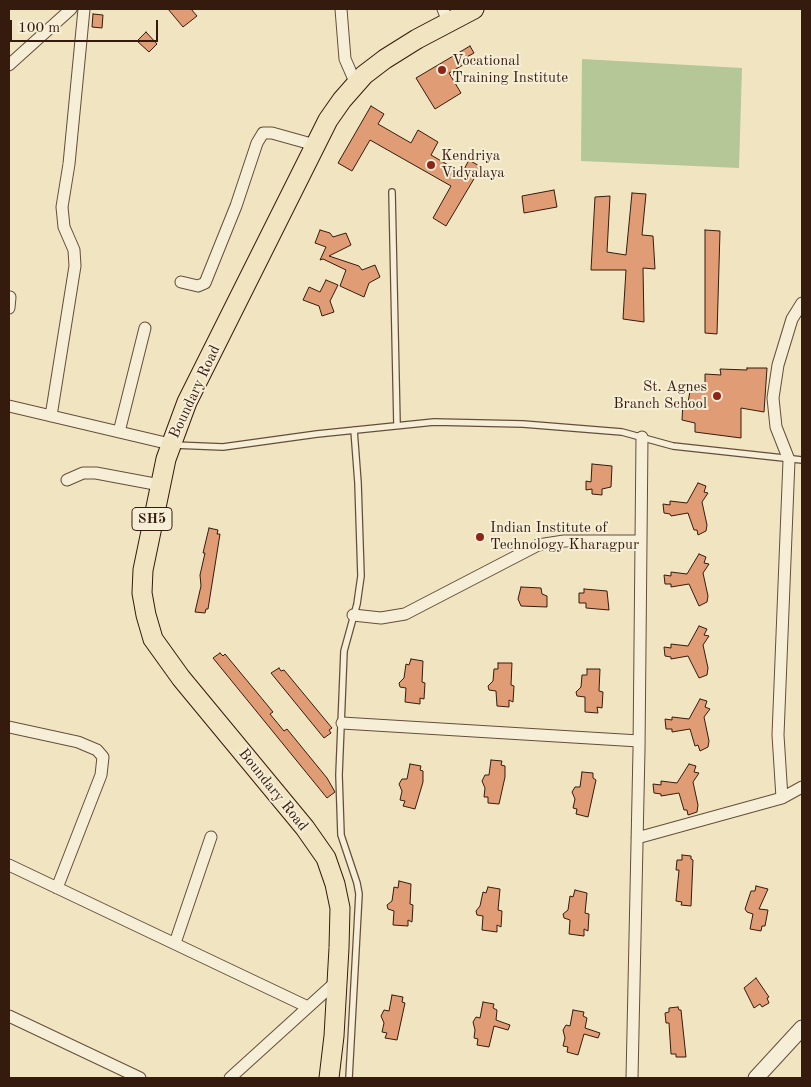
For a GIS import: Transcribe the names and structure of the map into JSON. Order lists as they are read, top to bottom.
{
  "streets": {
    "main road": ["Boundary Road", "SH5"]
  },
  "places": [
    "Vocational Training Institute",
    "Kendriya Vidyalaya",
    "St. Agnes Branch School",
    "Indian Institute of Technology Kharagpur"
  ],
  "scale_bar": "100 m"
}
